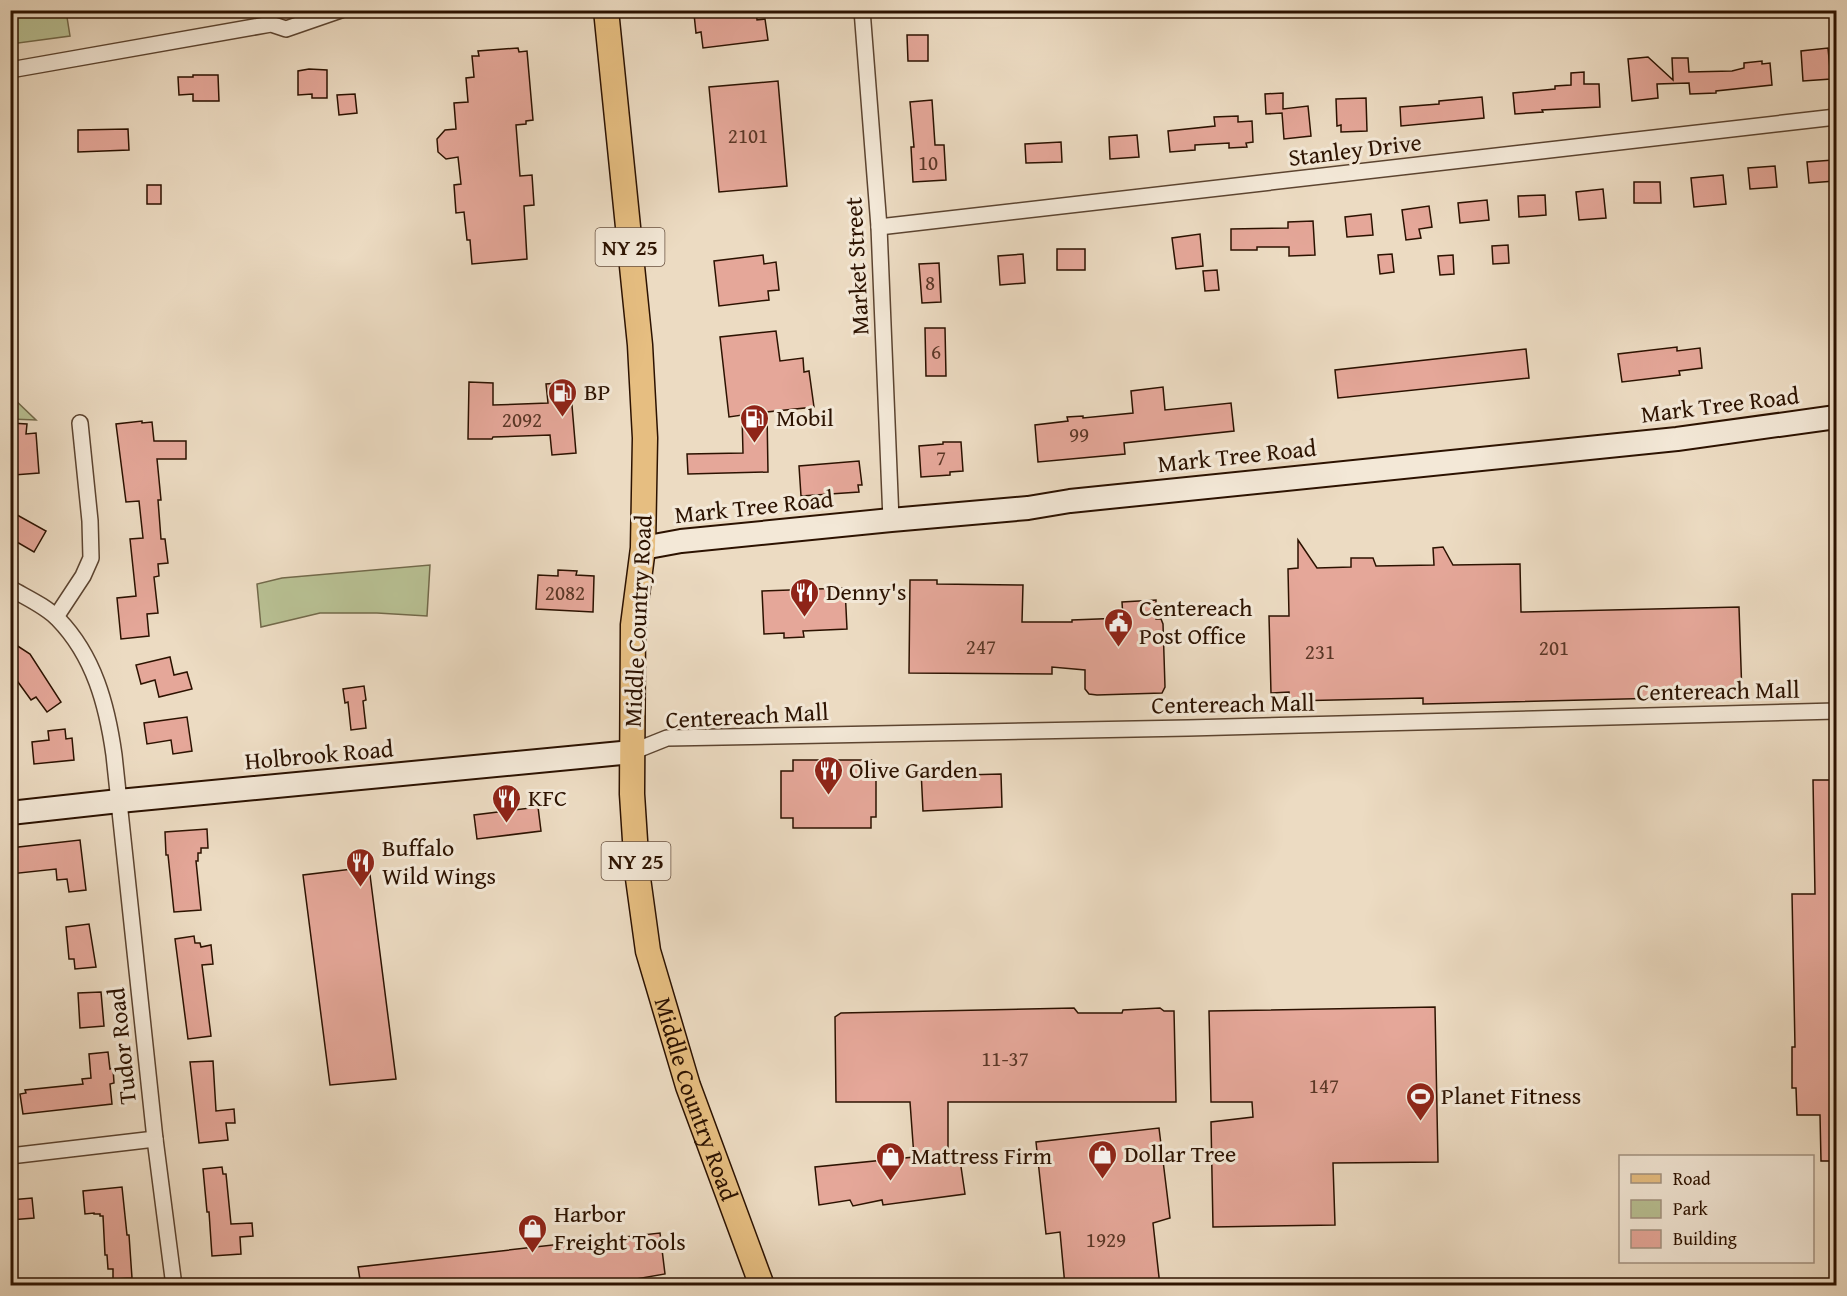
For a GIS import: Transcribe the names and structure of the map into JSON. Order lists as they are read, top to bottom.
{
  "streets": {
    "main road": ["NY 25", "Middle Country Road"],
    "street": [
      "Stanley Drive",
      "Market Street",
      "Mark Tree Road",
      "Centereach Mall",
      "Holbrook Road",
      "Tudor Road"
    ]
  },
  "crossings": [
    ["Stanley Drive", "Market Street"],
    ["Market Street", "Mark Tree Road"],
    ["Mark Tree Road", "Middle Country Road"],
    ["Middle Country Road", "Centereach Mall"],
    ["Middle Country Road", "Holbrook Road"],
    ["Centereach Mall", "Holbrook Road"],
    ["Holbrook Road", "Tudor Road"]
  ],
  "places": {
    "fuel station": ["BP", "Mobil"],
    "restaurant": [
      "Denny's",
      "Olive Garden",
      "KFC",
      "Buffalo Wild Wings"
    ],
    "public building": ["Centereach Post Office"],
    "sports": ["Planet Fitness"],
    "shop": ["Dollar Tree", "Mattress Firm", "Harbor Freight Tools"]
  },
  "house_numbers": [
    "2101",
    "10",
    "8",
    "6",
    "2092",
    "99",
    "7",
    "2082",
    "247",
    "201",
    "231",
    "11-37",
    "147",
    "1929"
  ],
  "legend": ["Road", "Park", "Building"]
}
